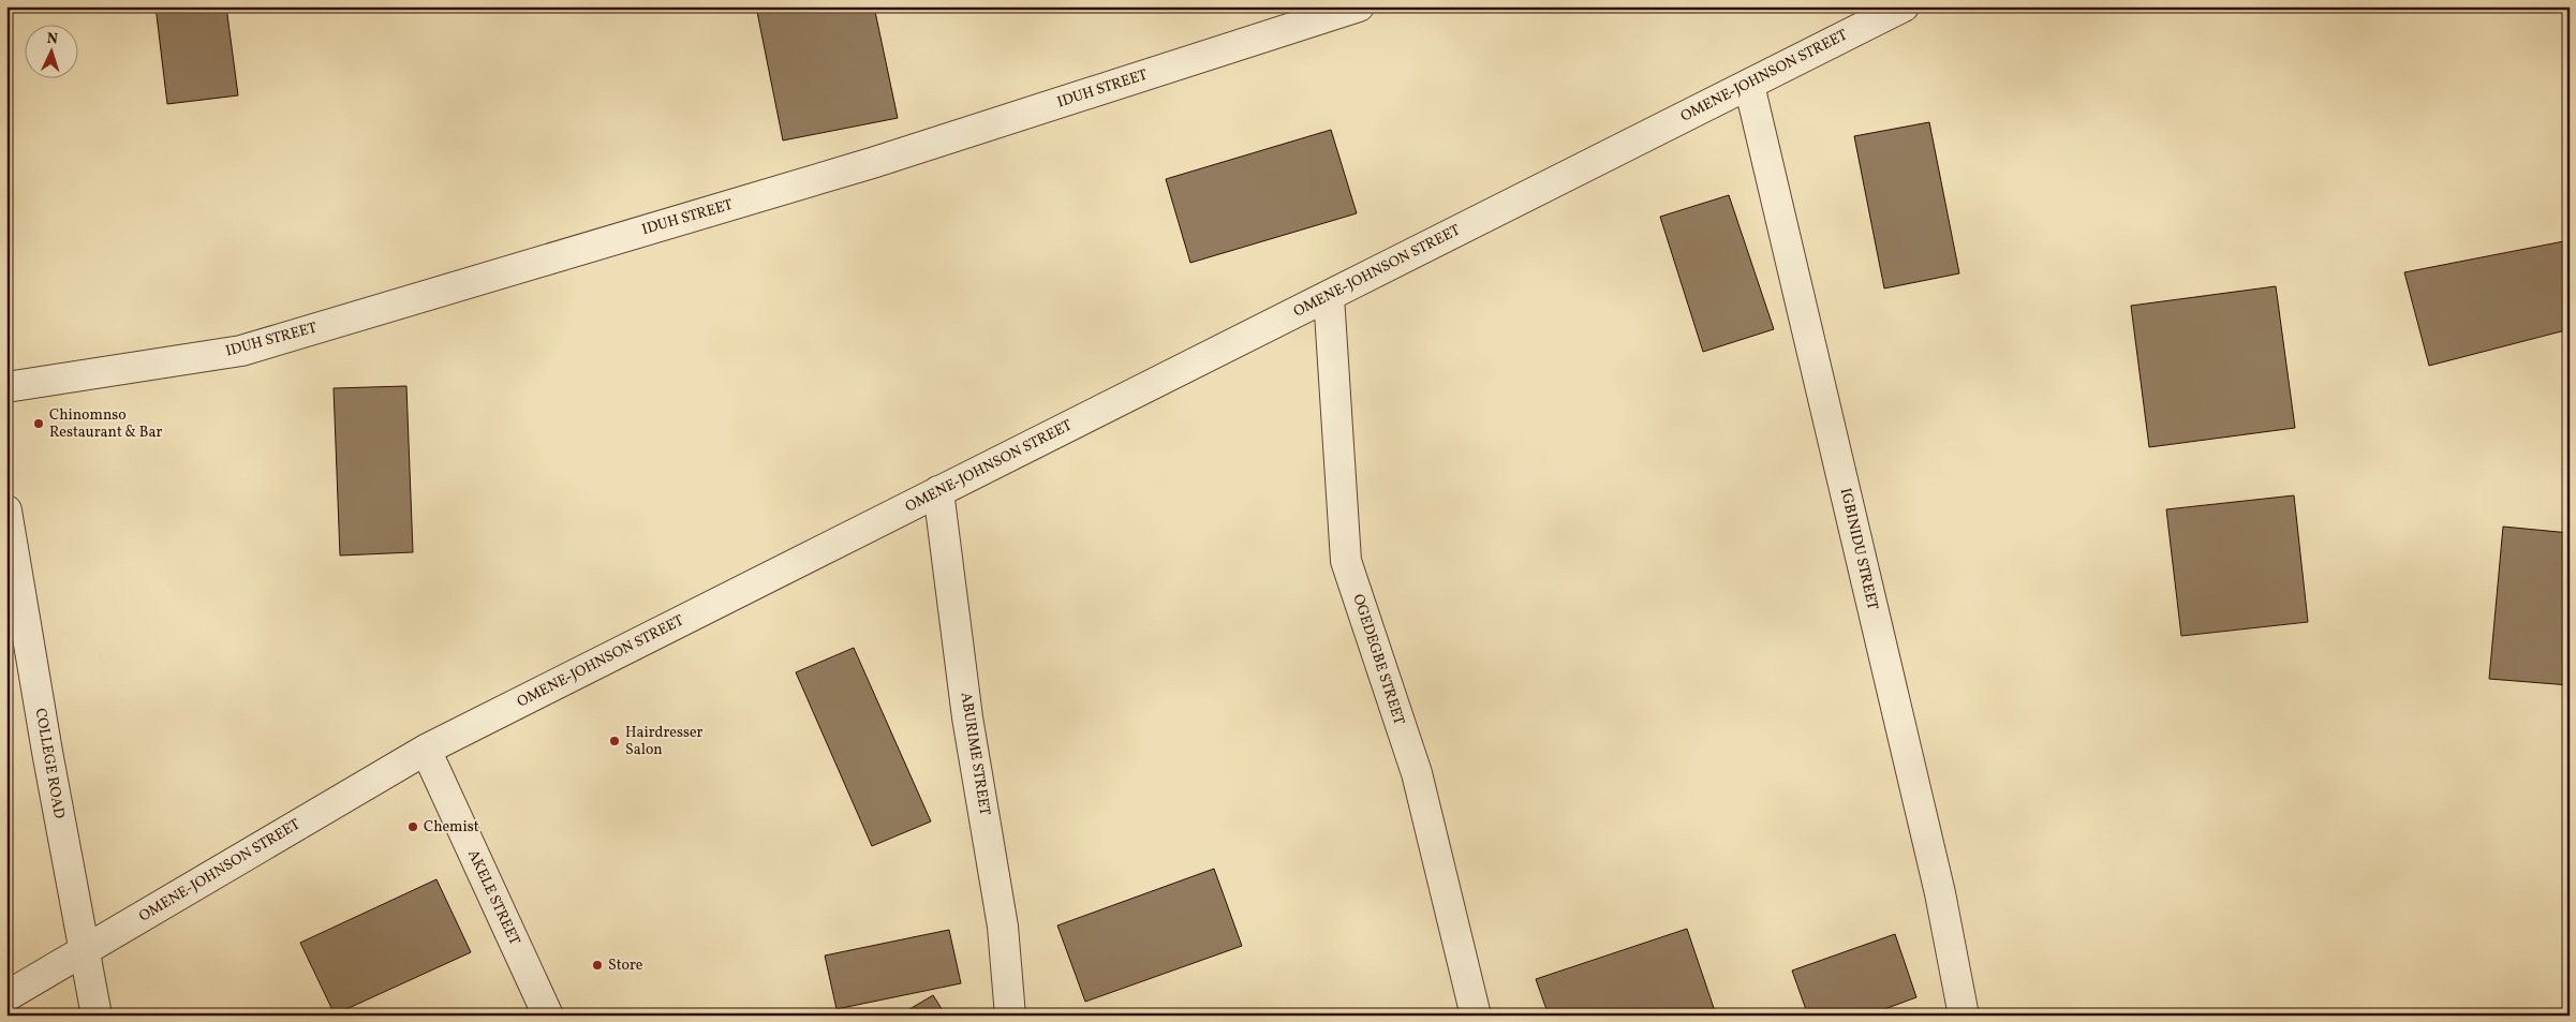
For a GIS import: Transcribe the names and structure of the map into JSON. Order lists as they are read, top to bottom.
{
  "streets": {
    "street": [
      "OMENE-JOHNSON STREET",
      "IDUH STREET",
      "IGBINIDU STREET",
      "OGEDEGBE STREET",
      "ABURIME STREET",
      "COLLEGE ROAD",
      "AKELE STREET"
    ]
  },
  "crossings": [
    ["OMENE-JOHNSON STREET", "IGBINIDU STREET"],
    ["OMENE-JOHNSON STREET", "OGEDEGBE STREET"],
    ["OMENE-JOHNSON STREET", "ABURIME STREET"],
    ["OMENE-JOHNSON STREET", "COLLEGE ROAD"],
    ["OMENE-JOHNSON STREET", "AKELE STREET"]
  ],
  "places": [
    "Chinomnso Restaurant & Bar",
    "Hairdresser Salon",
    "Chemist",
    "Store"
  ],
  "north": "top"
}
